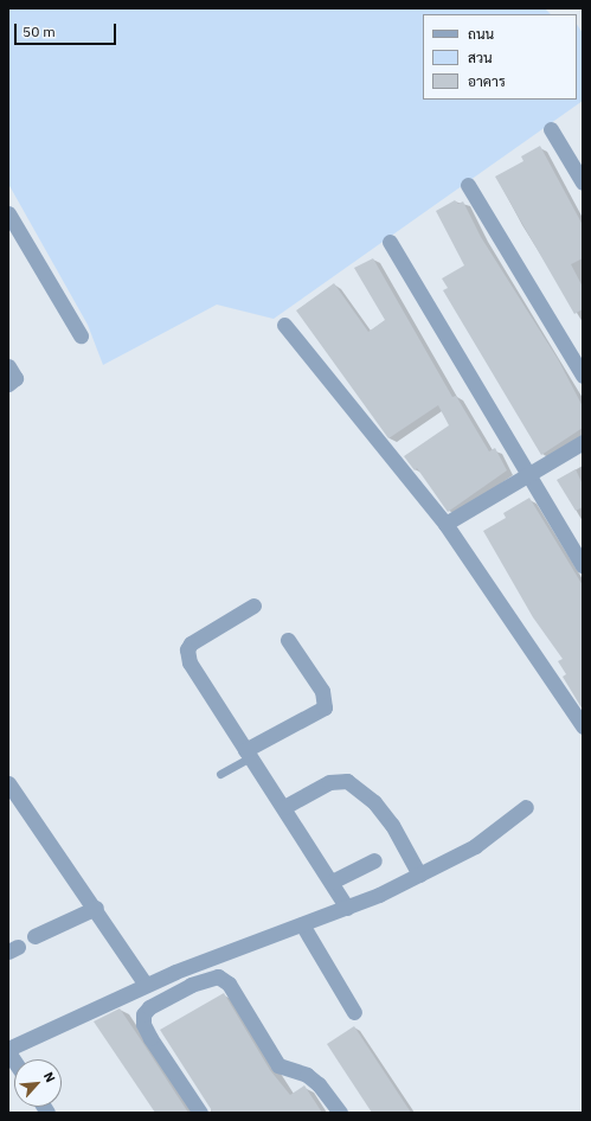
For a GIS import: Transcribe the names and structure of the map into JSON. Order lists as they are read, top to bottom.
{
  "legend": ["ถนน", "สวน", "อาคาร"],
  "scale_bar": "50 m",
  "north": "top right"
}
